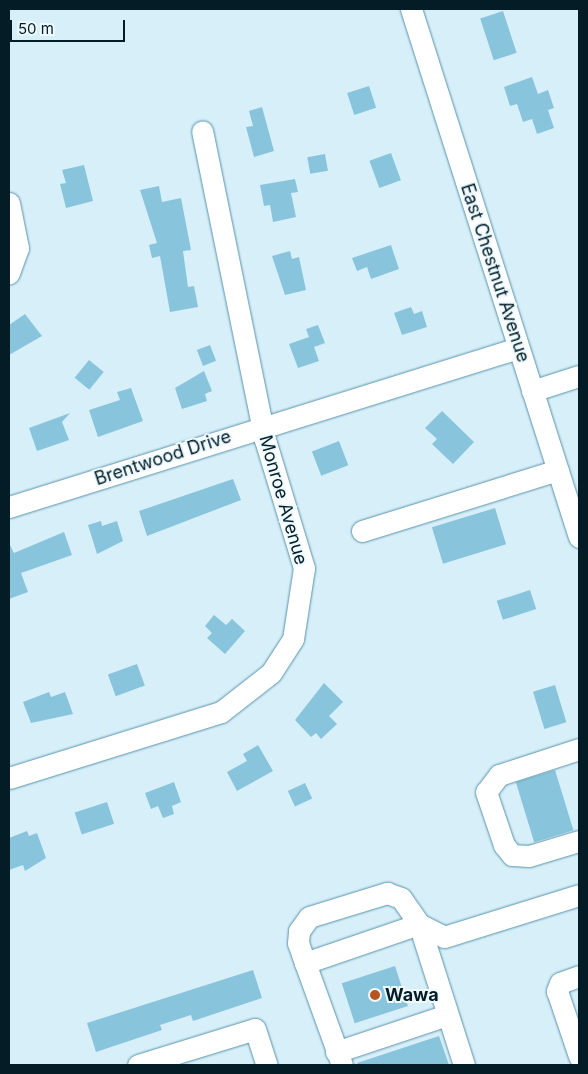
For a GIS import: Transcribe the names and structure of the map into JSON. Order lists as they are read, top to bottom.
{
  "streets": {
    "street": ["East Chestnut Avenue", "Brentwood Drive", "Monroe Avenue"]
  },
  "crossings": [
    ["East Chestnut Avenue", "Brentwood Drive"],
    ["Brentwood Drive", "Monroe Avenue"]
  ],
  "places": ["Wawa"],
  "scale_bar": "50 m"
}
